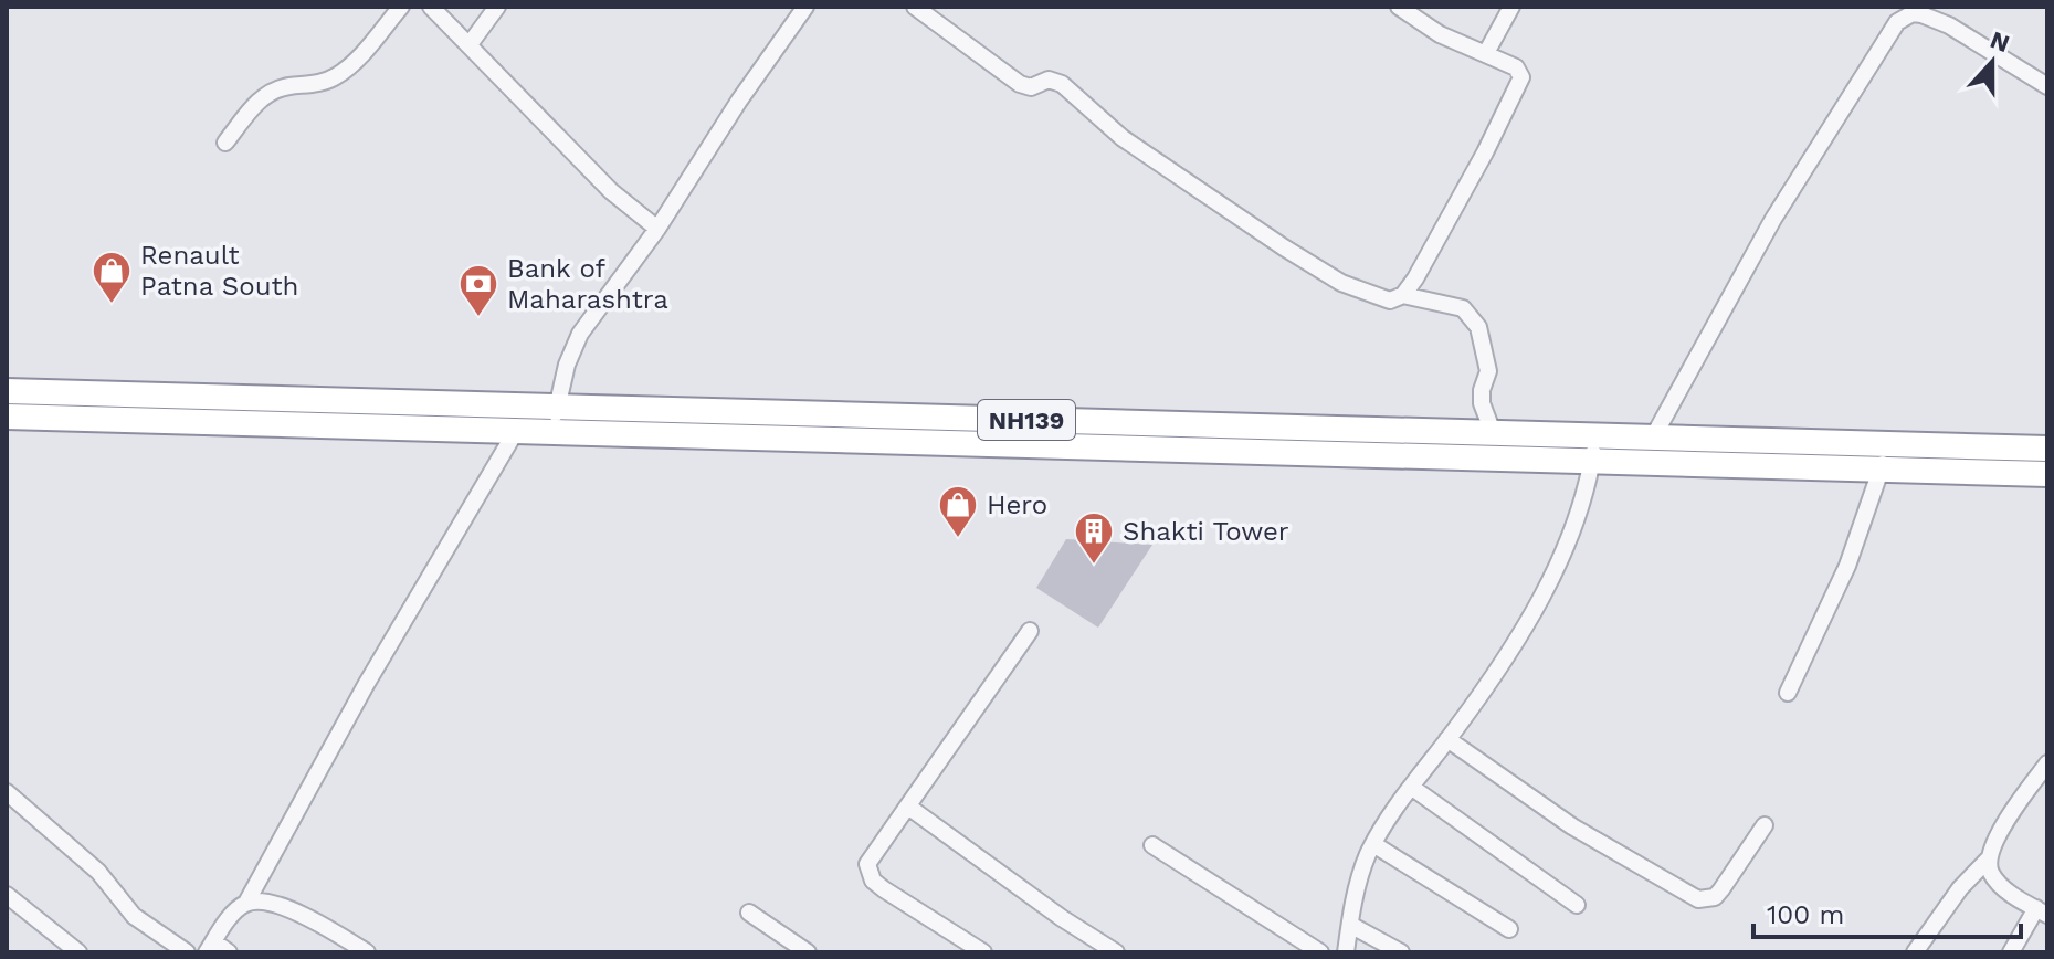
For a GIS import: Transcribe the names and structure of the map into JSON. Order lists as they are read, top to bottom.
{
  "streets": {
    "highway": ["NH139"]
  },
  "places": {
    "shop": ["Renault Patna South", "Hero"],
    "bank": ["Bank of Maharashtra"],
    "building": ["Shakti Tower"]
  },
  "scale_bar": "100 m",
  "north": "top"
}
